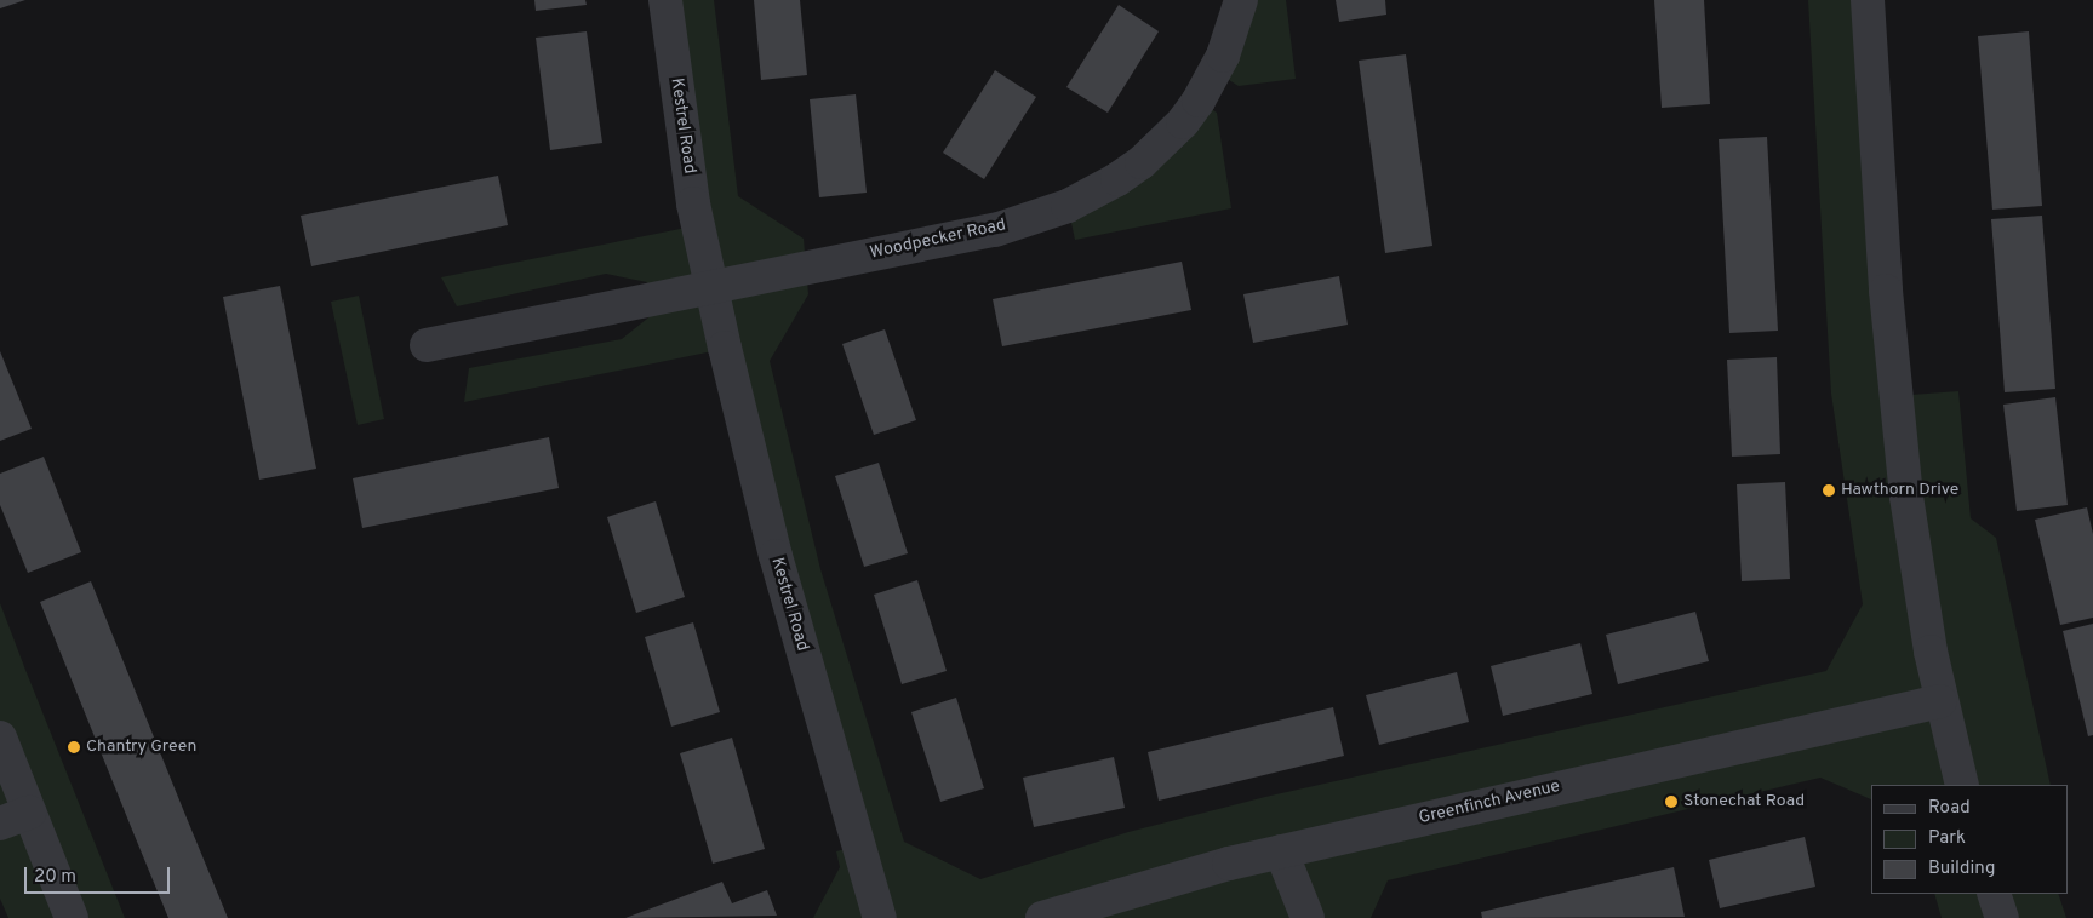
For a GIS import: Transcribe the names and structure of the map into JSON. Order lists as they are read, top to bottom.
{
  "streets": {
    "street": ["Kestrel Road", "Woodpecker Road", "Greenfinch Avenue"]
  },
  "crossings": [
    ["Kestrel Road", "Woodpecker Road"]
  ],
  "places": ["Hawthorn Drive", "Chantry Green", "Stonechat Road"],
  "legend": ["Road", "Park", "Building"],
  "scale_bar": "20 m"
}
